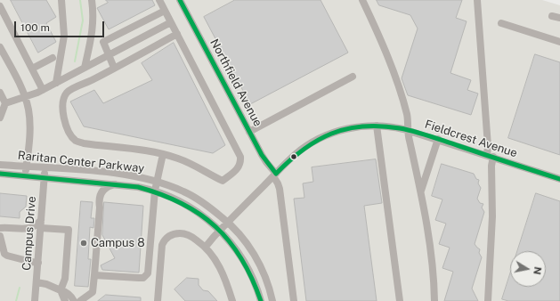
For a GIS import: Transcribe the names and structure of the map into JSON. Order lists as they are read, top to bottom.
{
  "streets": {
    "street": [
      "Northfield Avenue",
      "Fieldcrest Avenue",
      "Raritan Center Parkway",
      "Campus Drive"
    ]
  },
  "crossings": [
    ["Northfield Avenue", "Fieldcrest Avenue"],
    ["Fieldcrest Avenue", "Raritan Center Parkway"],
    ["Raritan Center Parkway", "Campus Drive"]
  ],
  "places": ["Campus 8"],
  "scale_bar": "100 m",
  "north": "right"
}
